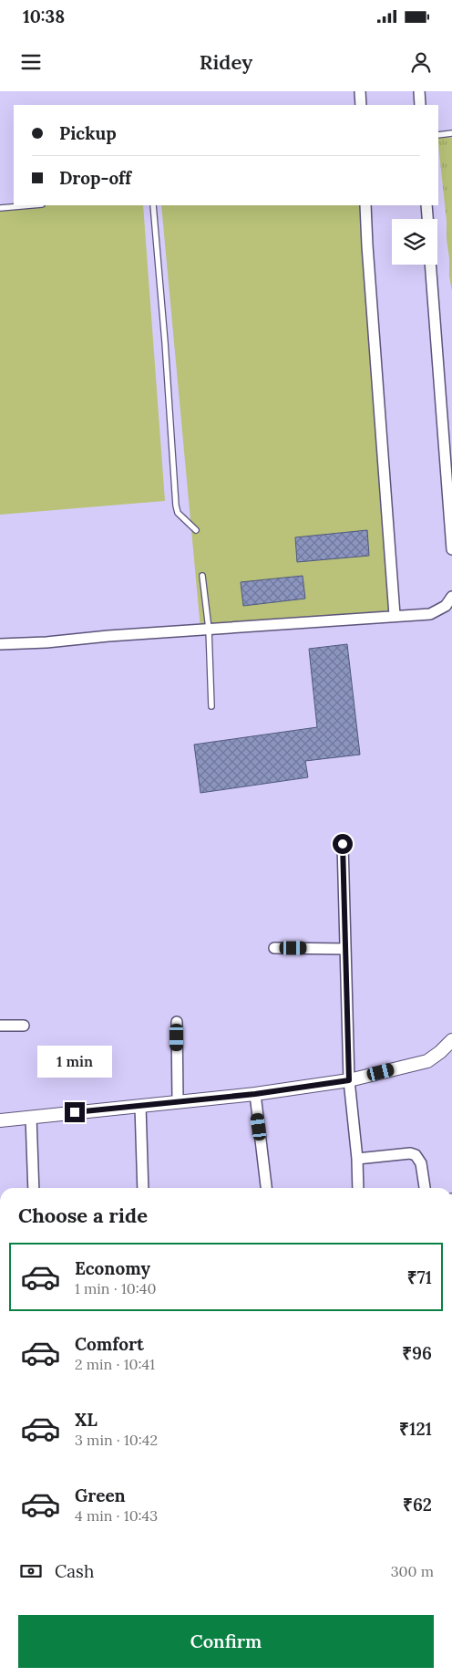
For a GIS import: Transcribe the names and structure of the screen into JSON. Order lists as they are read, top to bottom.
{
  "page": {
    "status": "10:38",
    "header": "Ridey",
    "banner": ["Pickup", "Drop-off"],
    "bubble": "1 min",
    "heading": "Choose a ride",
    "list": [
      {
        "name": "Economy",
        "note": "1 min · 10:40",
        "value": "₹71"
      },
      {
        "name": "Comfort",
        "note": "2 min · 10:41",
        "value": "₹96"
      },
      {
        "name": "XL",
        "note": "3 min · 10:42",
        "value": "₹121"
      },
      {
        "name": "Green",
        "note": "4 min · 10:43",
        "value": "₹62"
      }
    ],
    "pay": ["Cash", "300 m"],
    "buttons": "Confirm"
  }
}
